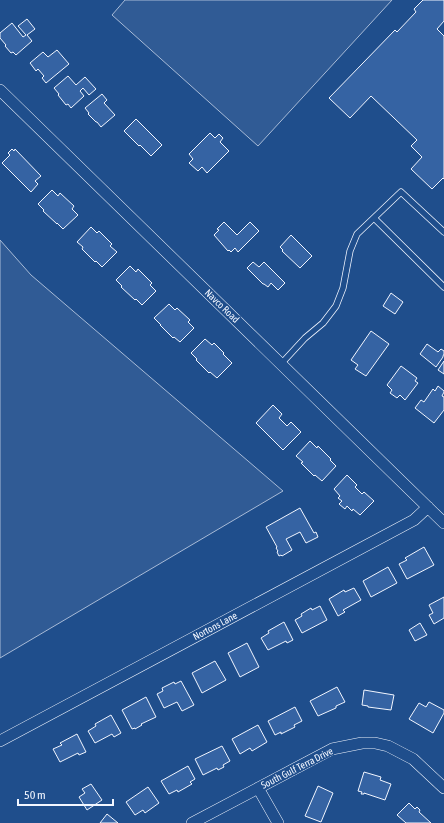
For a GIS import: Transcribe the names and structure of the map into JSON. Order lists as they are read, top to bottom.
{
  "streets": {
    "street": ["Navco Road", "Nortons Lane", "South Gulf Terra Drive"]
  },
  "crossings": [
    ["Navco Road", "Nortons Lane"]
  ],
  "scale_bar": "50 m"
}
